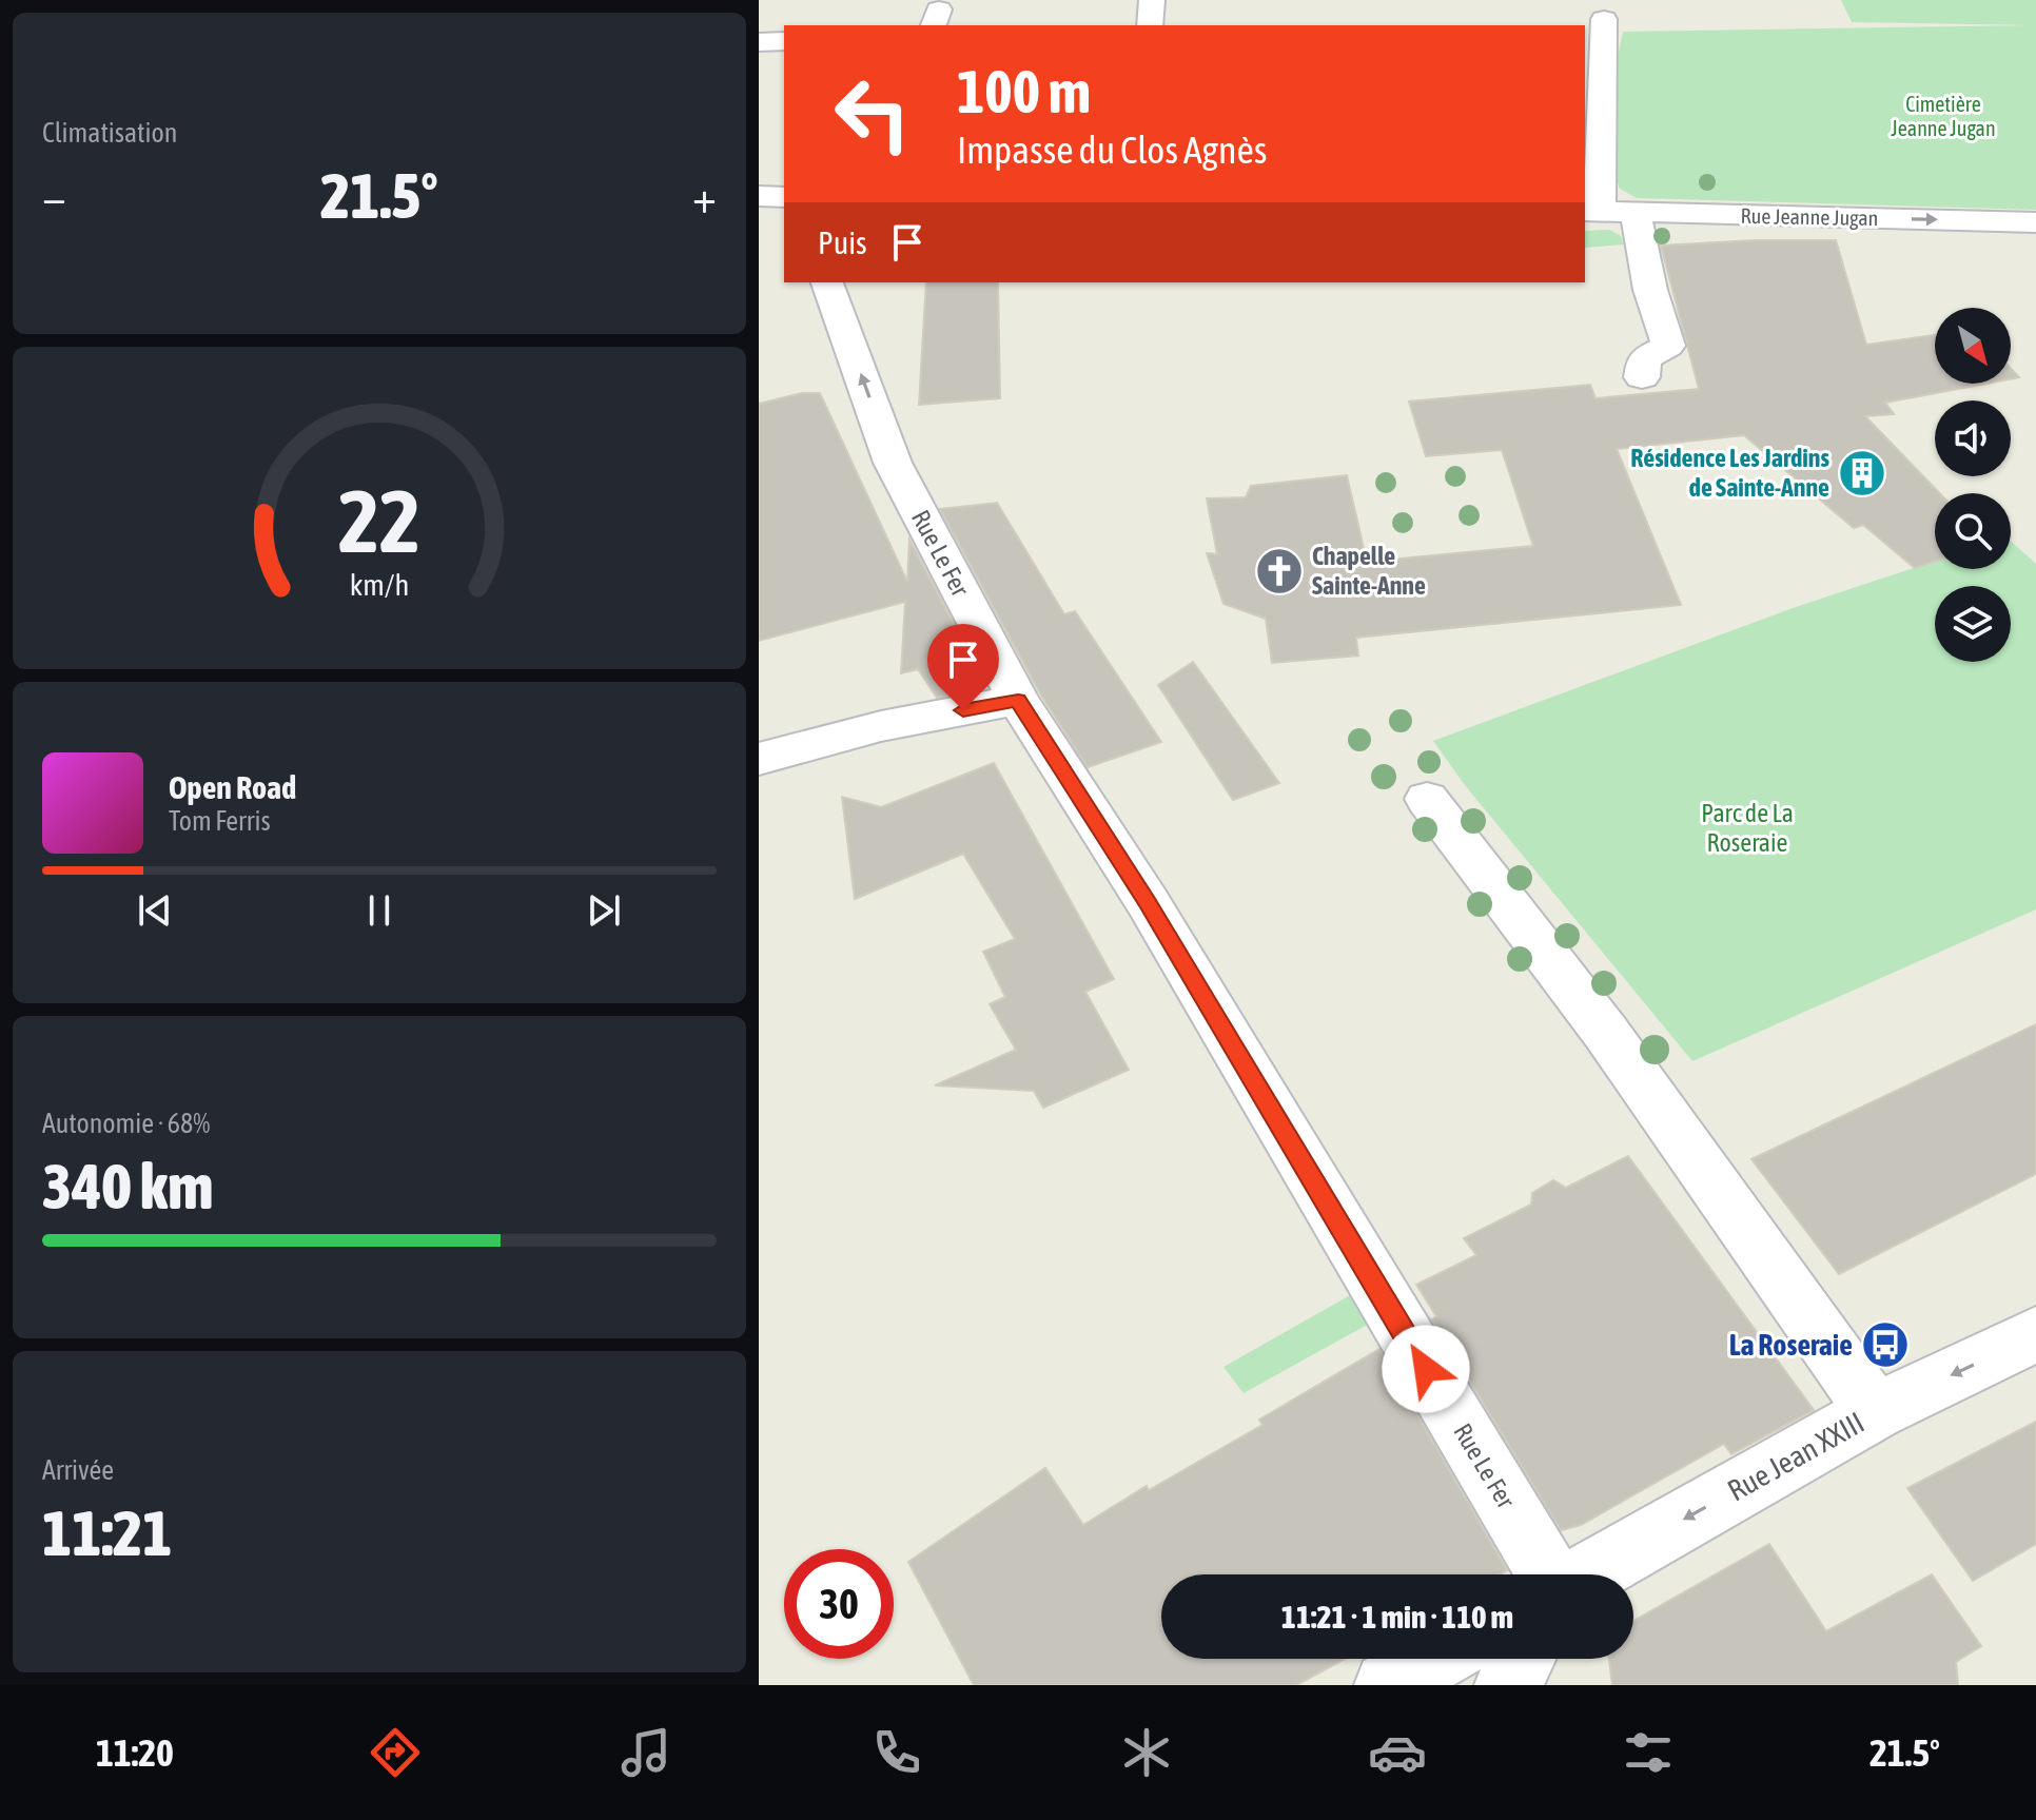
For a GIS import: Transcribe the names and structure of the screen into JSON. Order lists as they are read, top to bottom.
{
  "streets": {
    "street": ["Rue Jeanne Jugan", "Rue Le Fer", "Rue Jean XXIII"]
  },
  "one_way": ["Rue Jeanne Jugan", "Rue Jean XXIII"],
  "parks": ["Cimetière Jeanne Jugan", "Parc de La Roseraie"],
  "places": {
    "building": ["Résidence Les Jardins de Sainte-Anne"],
    "church": ["Chapelle Sainte-Anne"],
    "bus stop": ["La Roseraie"]
  },
  "north": "bottom right",
  "page": {
    "tile": [
      "Climatisation",
      ["Autonomie · 68%", "340 km"],
      ["Arrivée", "11:21"]
    ],
    "turn": ["100 m", "Impasse du Clos Agnès"],
    "heat": ["−", "21.5°", "+"],
    "then": "Puis",
    "song": ["Open Road", "Tom Ferris"],
    "limit": "30",
    "trip": "11:21 · 1 min · 110 m",
    "tabs": ["11:20", "21.5°"],
    "gauge": ["22", "km/h"]
  }
}
